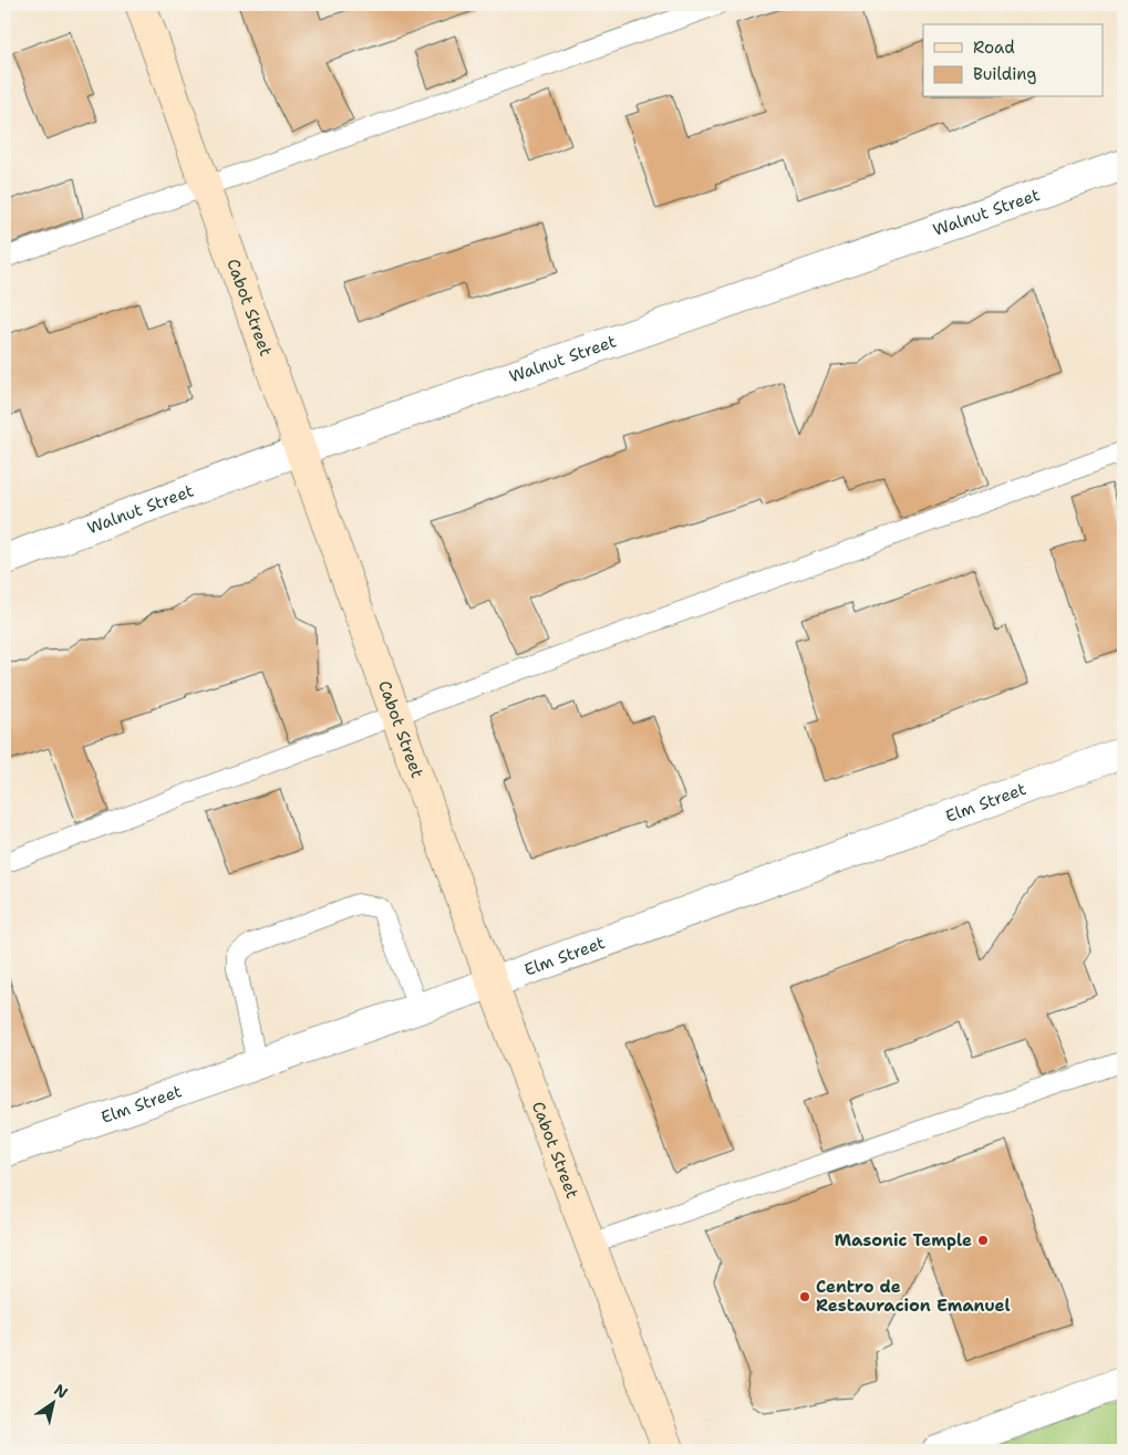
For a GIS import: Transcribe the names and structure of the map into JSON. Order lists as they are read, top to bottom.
{
  "streets": {
    "main road": ["Cabot Street"],
    "street": ["Walnut Street", "Elm Street"]
  },
  "crossings": [
    ["Walnut Street", "Cabot Street"],
    ["Cabot Street", "Elm Street"]
  ],
  "places": ["Masonic Temple", "Centro de Restauracion Emanuel"],
  "legend": ["Road", "Building"],
  "north": "top right"
}
